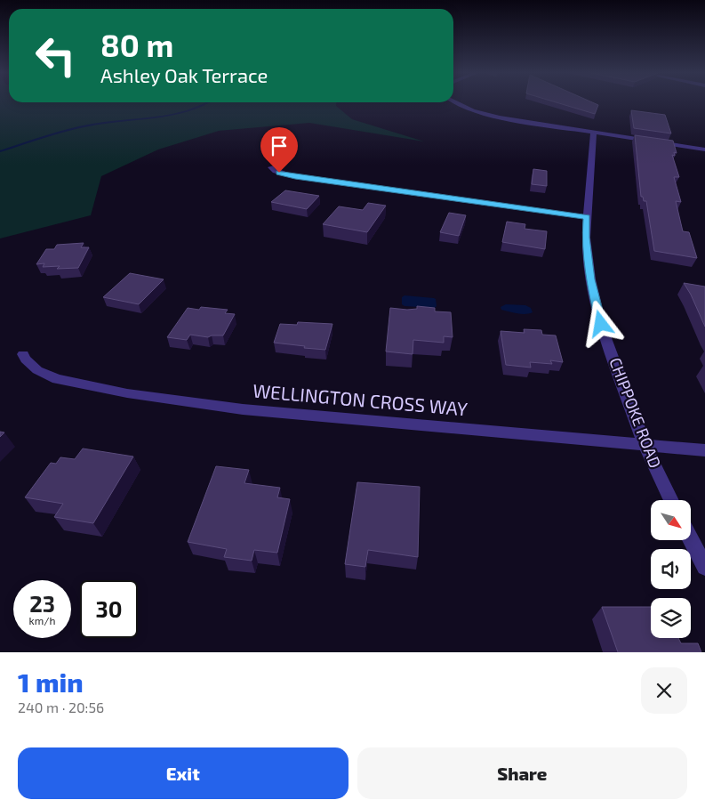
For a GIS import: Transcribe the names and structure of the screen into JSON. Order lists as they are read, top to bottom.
{
  "streets": {
    "street": ["WELLINGTON CROSS WAY", "CHIPPOKE ROAD"]
  },
  "crossings": [
    ["WELLINGTON CROSS WAY", "CHIPPOKE ROAD"]
  ],
  "north": "bottom right",
  "page": {
    "turn": ["80 m", "Ashley Oak Terrace"],
    "speed": "23 km/h",
    "limit": "30",
    "heading": ["1 min", "240 m · 20:56"],
    "buttons": ["Exit", "Share"]
  }
}
